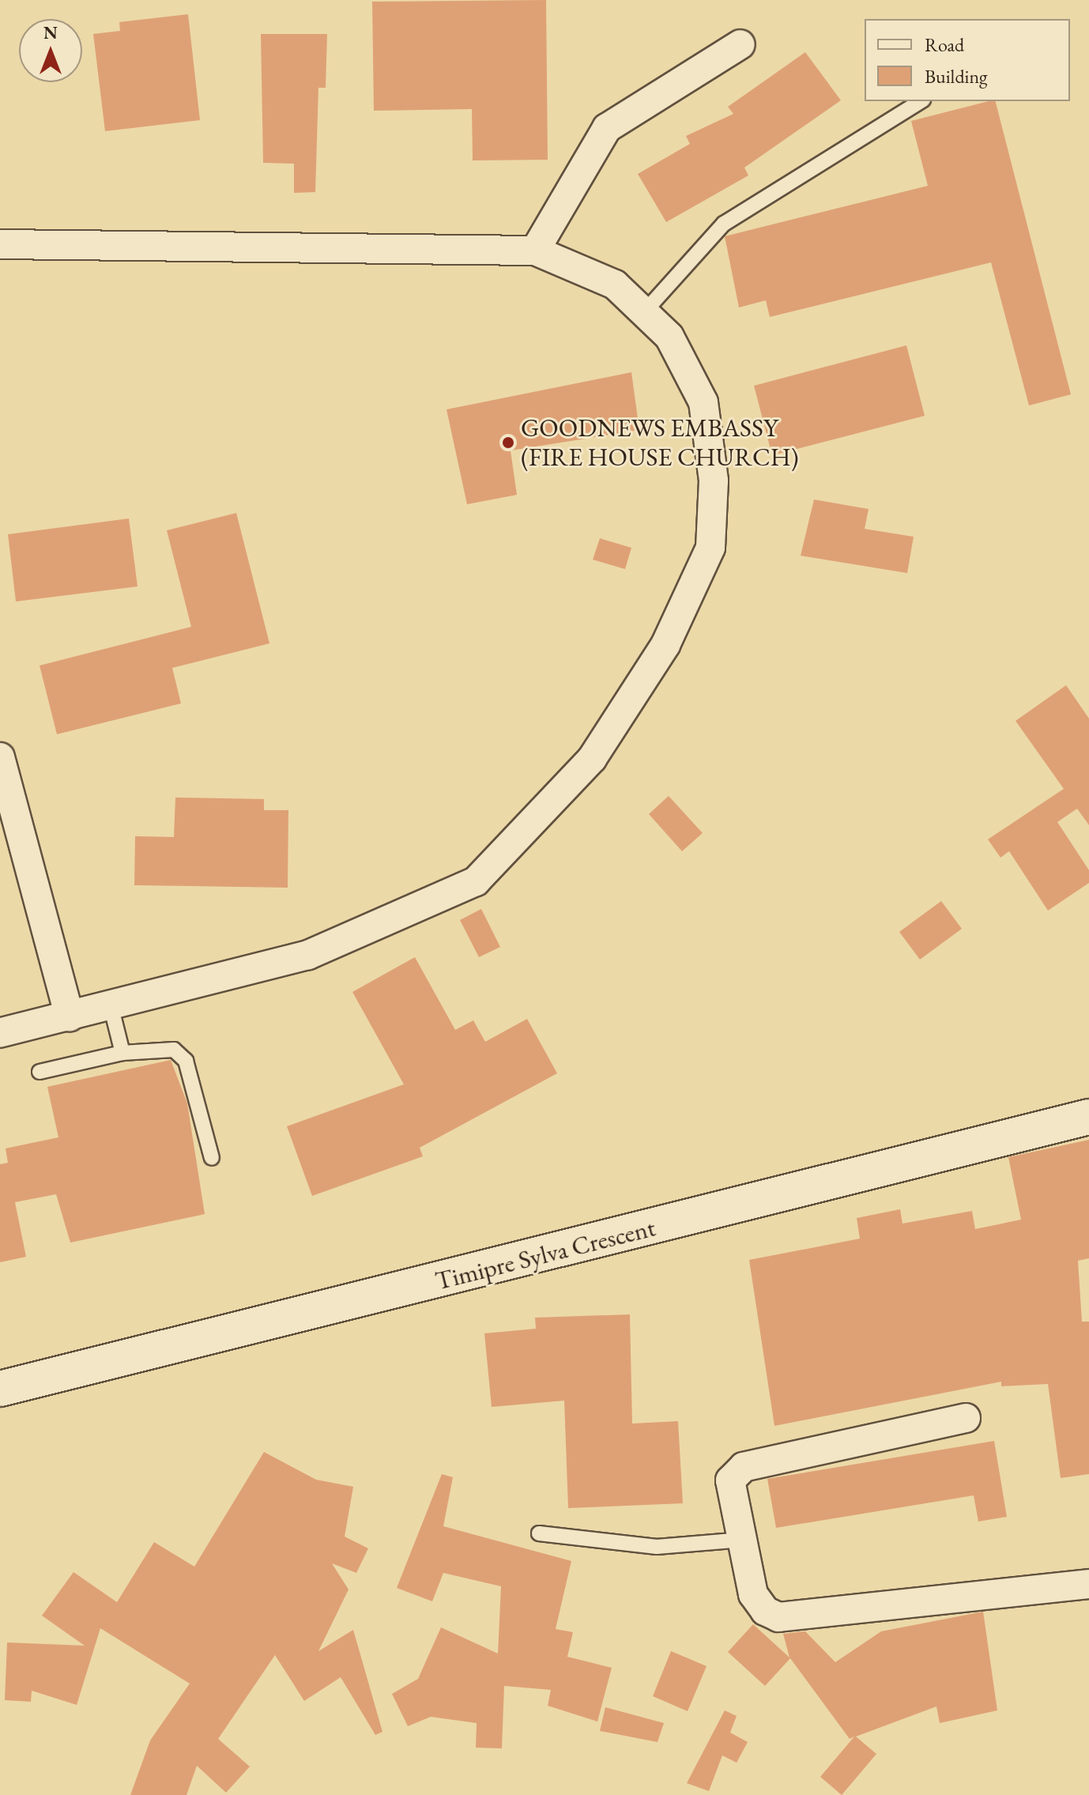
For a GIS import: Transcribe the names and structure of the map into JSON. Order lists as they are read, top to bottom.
{
  "streets": {
    "street": ["Timipre Sylva Crescent"]
  },
  "places": ["GOODNEWS EMBASSY (FIRE HOUSE CHURCH)"],
  "legend": ["Road", "Building"],
  "north": "top"
}
